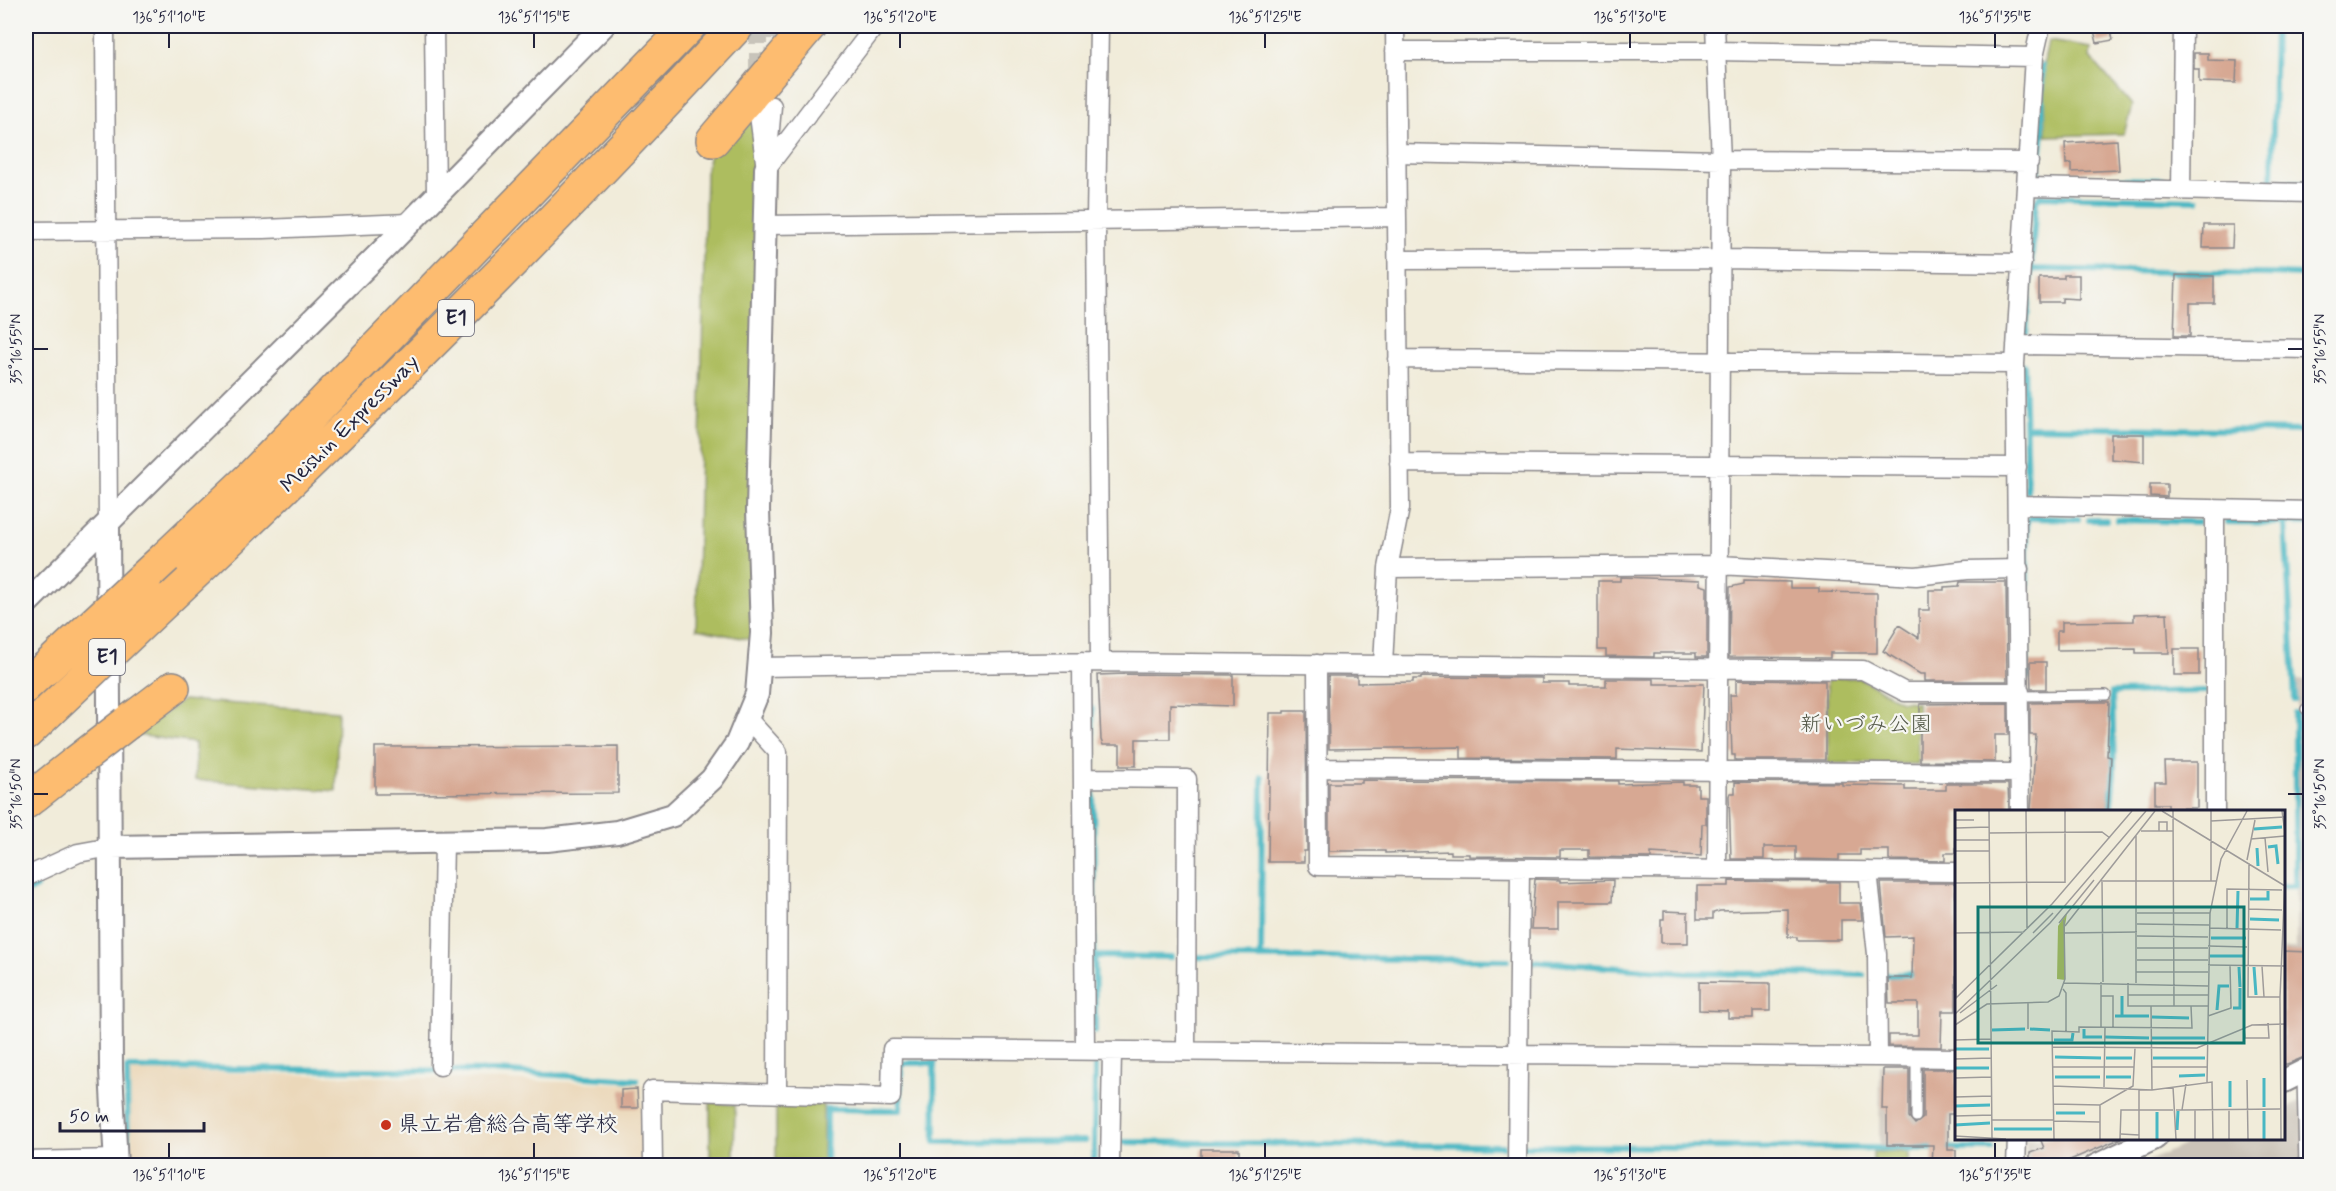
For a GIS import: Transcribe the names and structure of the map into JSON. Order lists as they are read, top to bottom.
{
  "streets": {
    "highway": ["E1", "Meishin Expressway"]
  },
  "parks": ["新いづみ公園"],
  "places": ["県立岩倉総合高等学校"],
  "scale_bar": "50 m",
  "coordinates": [
    "136°51'10\"E",
    "136°51'15\"E",
    "136°51'20\"E",
    "136°51'25\"E",
    "136°51'30\"E",
    "136°51'35\"E",
    "35°16'55\"N",
    "35°16'50\"N"
  ]
}
